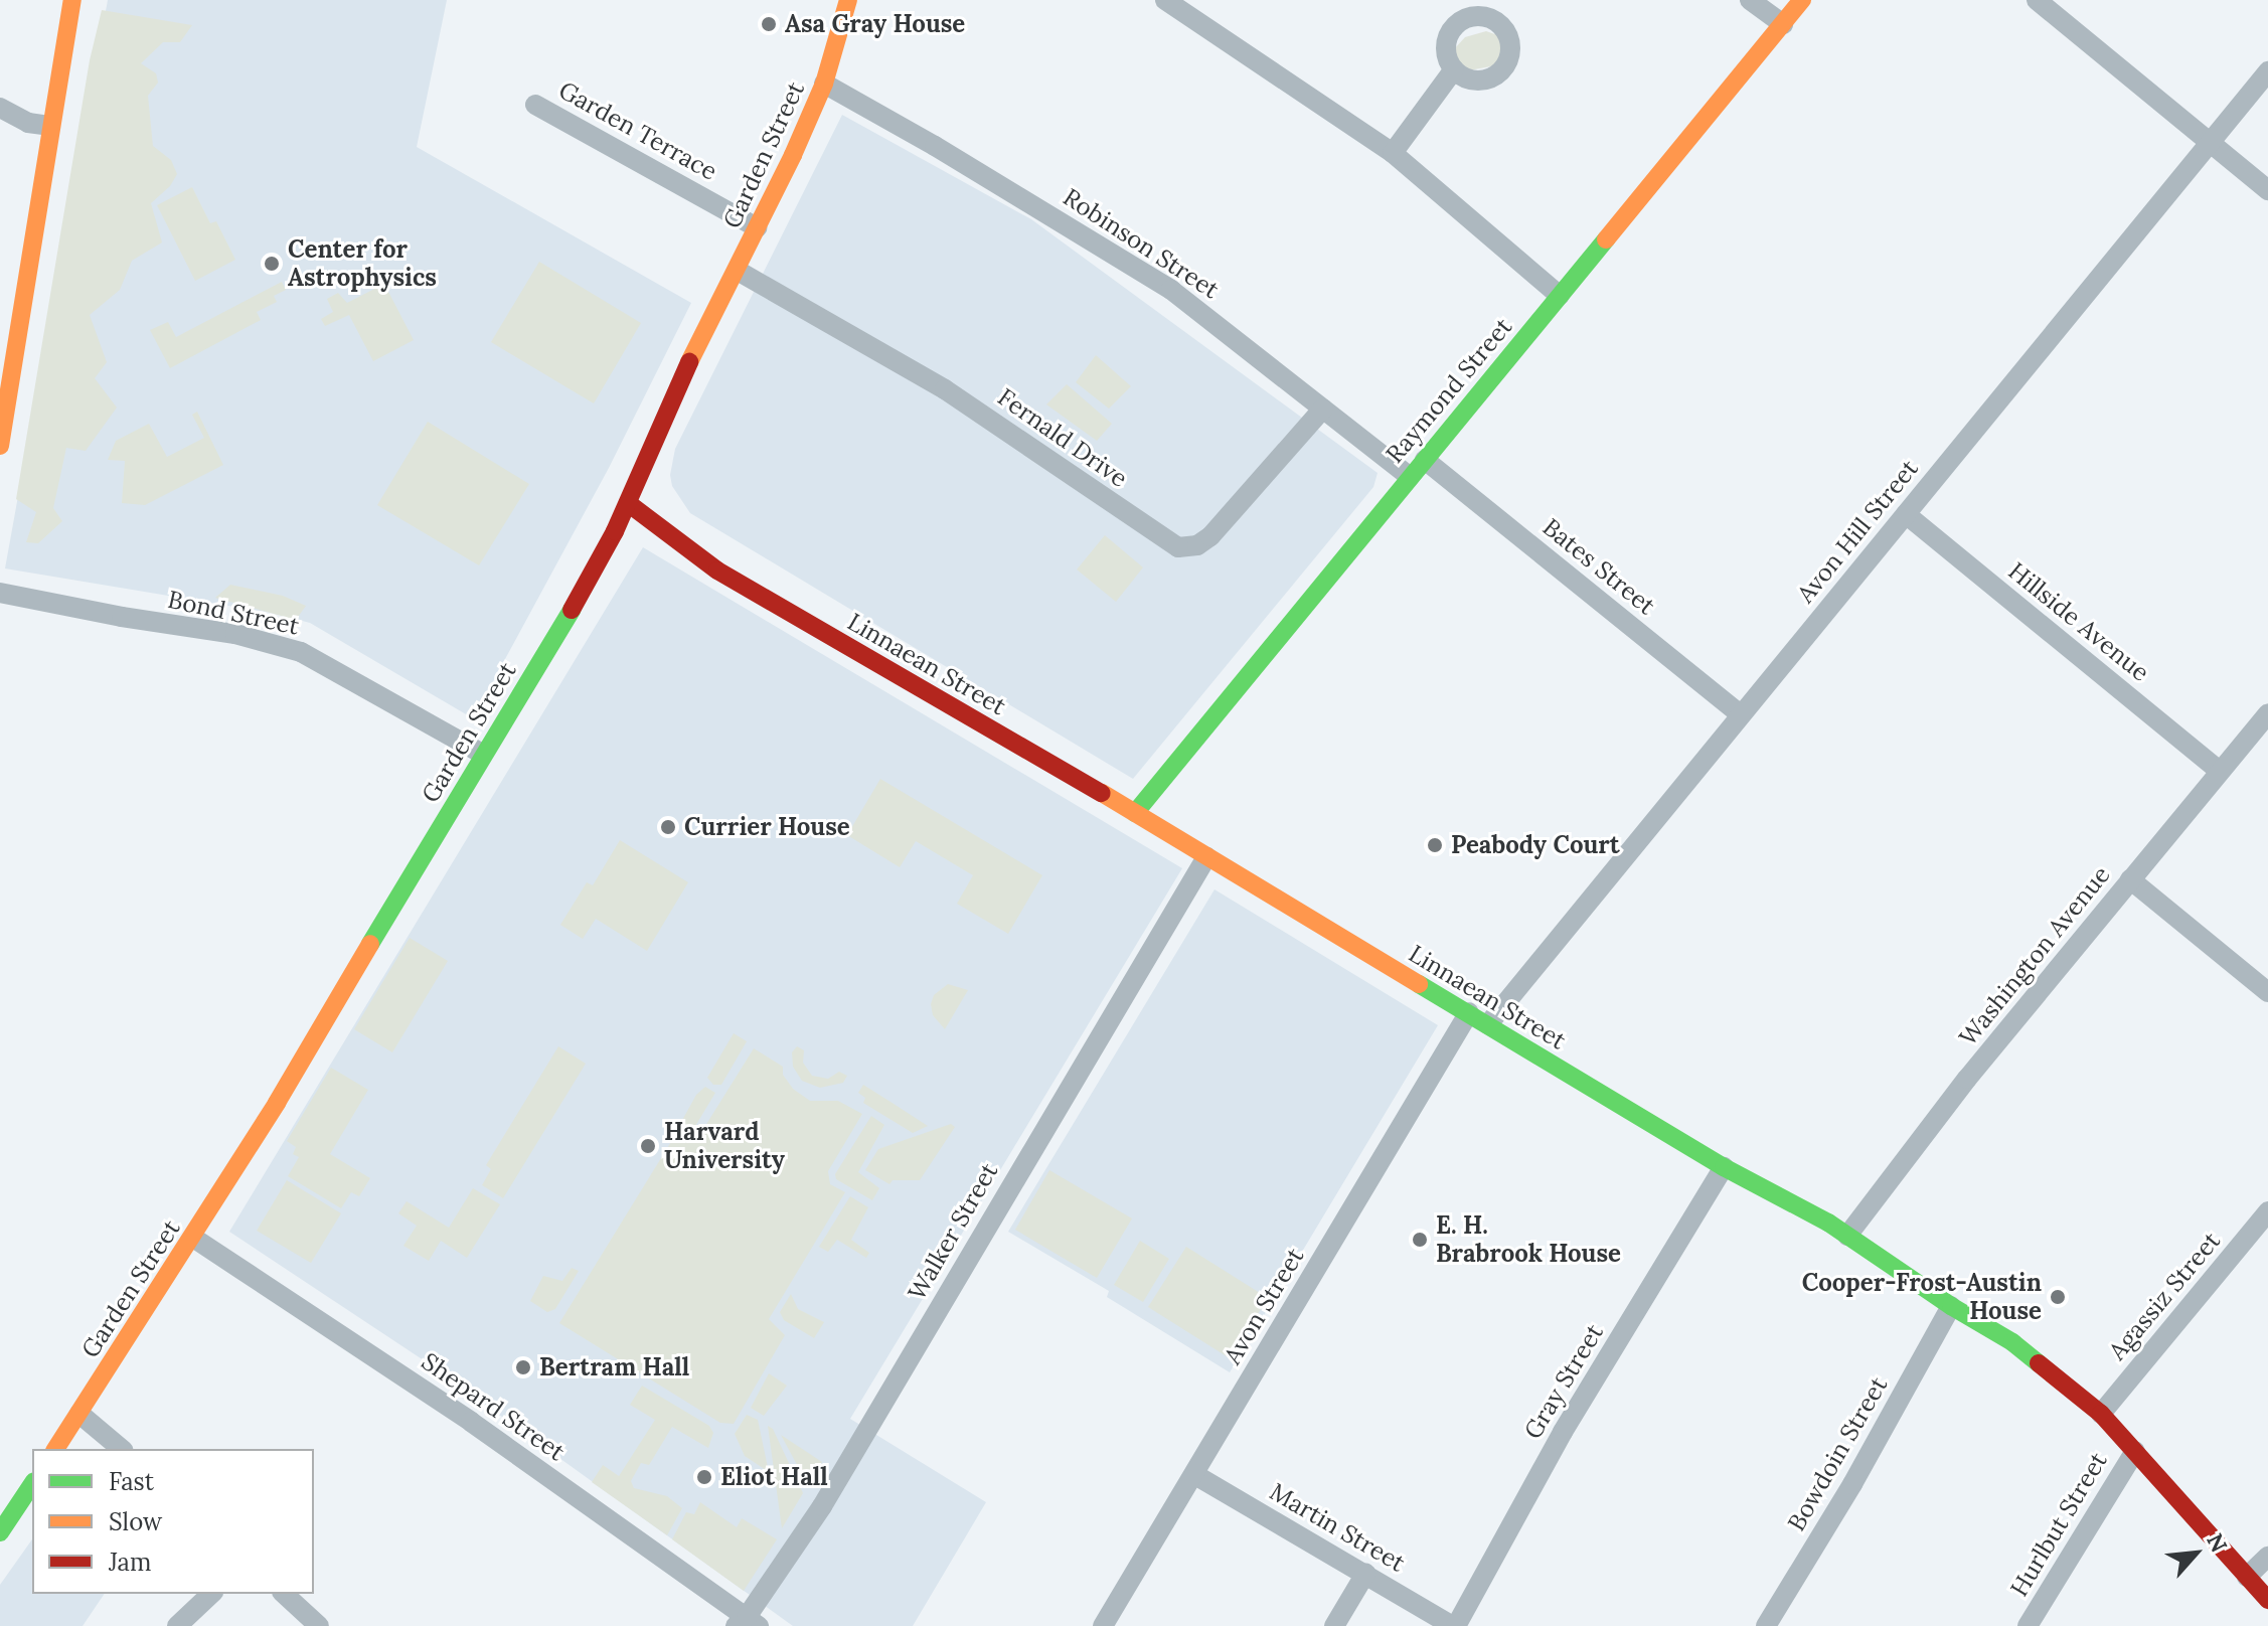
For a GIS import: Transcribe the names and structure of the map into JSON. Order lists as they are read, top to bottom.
{
  "streets": {
    "street": [
      "Garden Terrace",
      "Garden Street",
      "Robinson Street",
      "Raymond Street",
      "Fernald Drive",
      "Avon Hill Street",
      "Bates Street",
      "Bond Street",
      "Hillside Avenue",
      "Linnaean Street",
      "Washington Avenue",
      "Walker Street",
      "Agassiz Street",
      "Avon Street",
      "Gray Street",
      "Shepard Street",
      "Bowdoin Street",
      "Hurlbut Street",
      "Martin Street"
    ]
  },
  "crossings": [
    ["Garden Terrace", "Garden Street"],
    ["Garden Street", "Robinson Street"],
    ["Garden Street", "Fernald Drive"],
    ["Garden Street", "Bond Street"],
    ["Garden Street", "Linnaean Street"],
    ["Garden Street", "Shepard Street"],
    ["Robinson Street", "Raymond Street"],
    ["Robinson Street", "Fernald Drive"],
    ["Raymond Street", "Bates Street"],
    ["Raymond Street", "Linnaean Street"],
    ["Avon Hill Street", "Bates Street"],
    ["Avon Hill Street", "Hillside Avenue"],
    ["Avon Hill Street", "Linnaean Street"],
    ["Hillside Avenue", "Washington Avenue"],
    ["Linnaean Street", "Washington Avenue"],
    ["Linnaean Street", "Walker Street"],
    ["Linnaean Street", "Agassiz Street"],
    ["Linnaean Street", "Avon Street"],
    ["Linnaean Street", "Gray Street"],
    ["Linnaean Street", "Bowdoin Street"],
    ["Linnaean Street", "Hurlbut Street"],
    ["Walker Street", "Shepard Street"],
    ["Avon Street", "Martin Street"],
    ["Gray Street", "Martin Street"]
  ],
  "places": [
    "Asa Gray House",
    "Center for Astrophysics",
    "Currier House",
    "Peabody Court",
    "Harvard University",
    "E. H. Brabrook House",
    "Cooper-Frost-Austin House",
    "Bertram Hall",
    "Eliot Hall"
  ],
  "legend": ["Fast", "Slow", "Jam"],
  "north": "top right"
}
